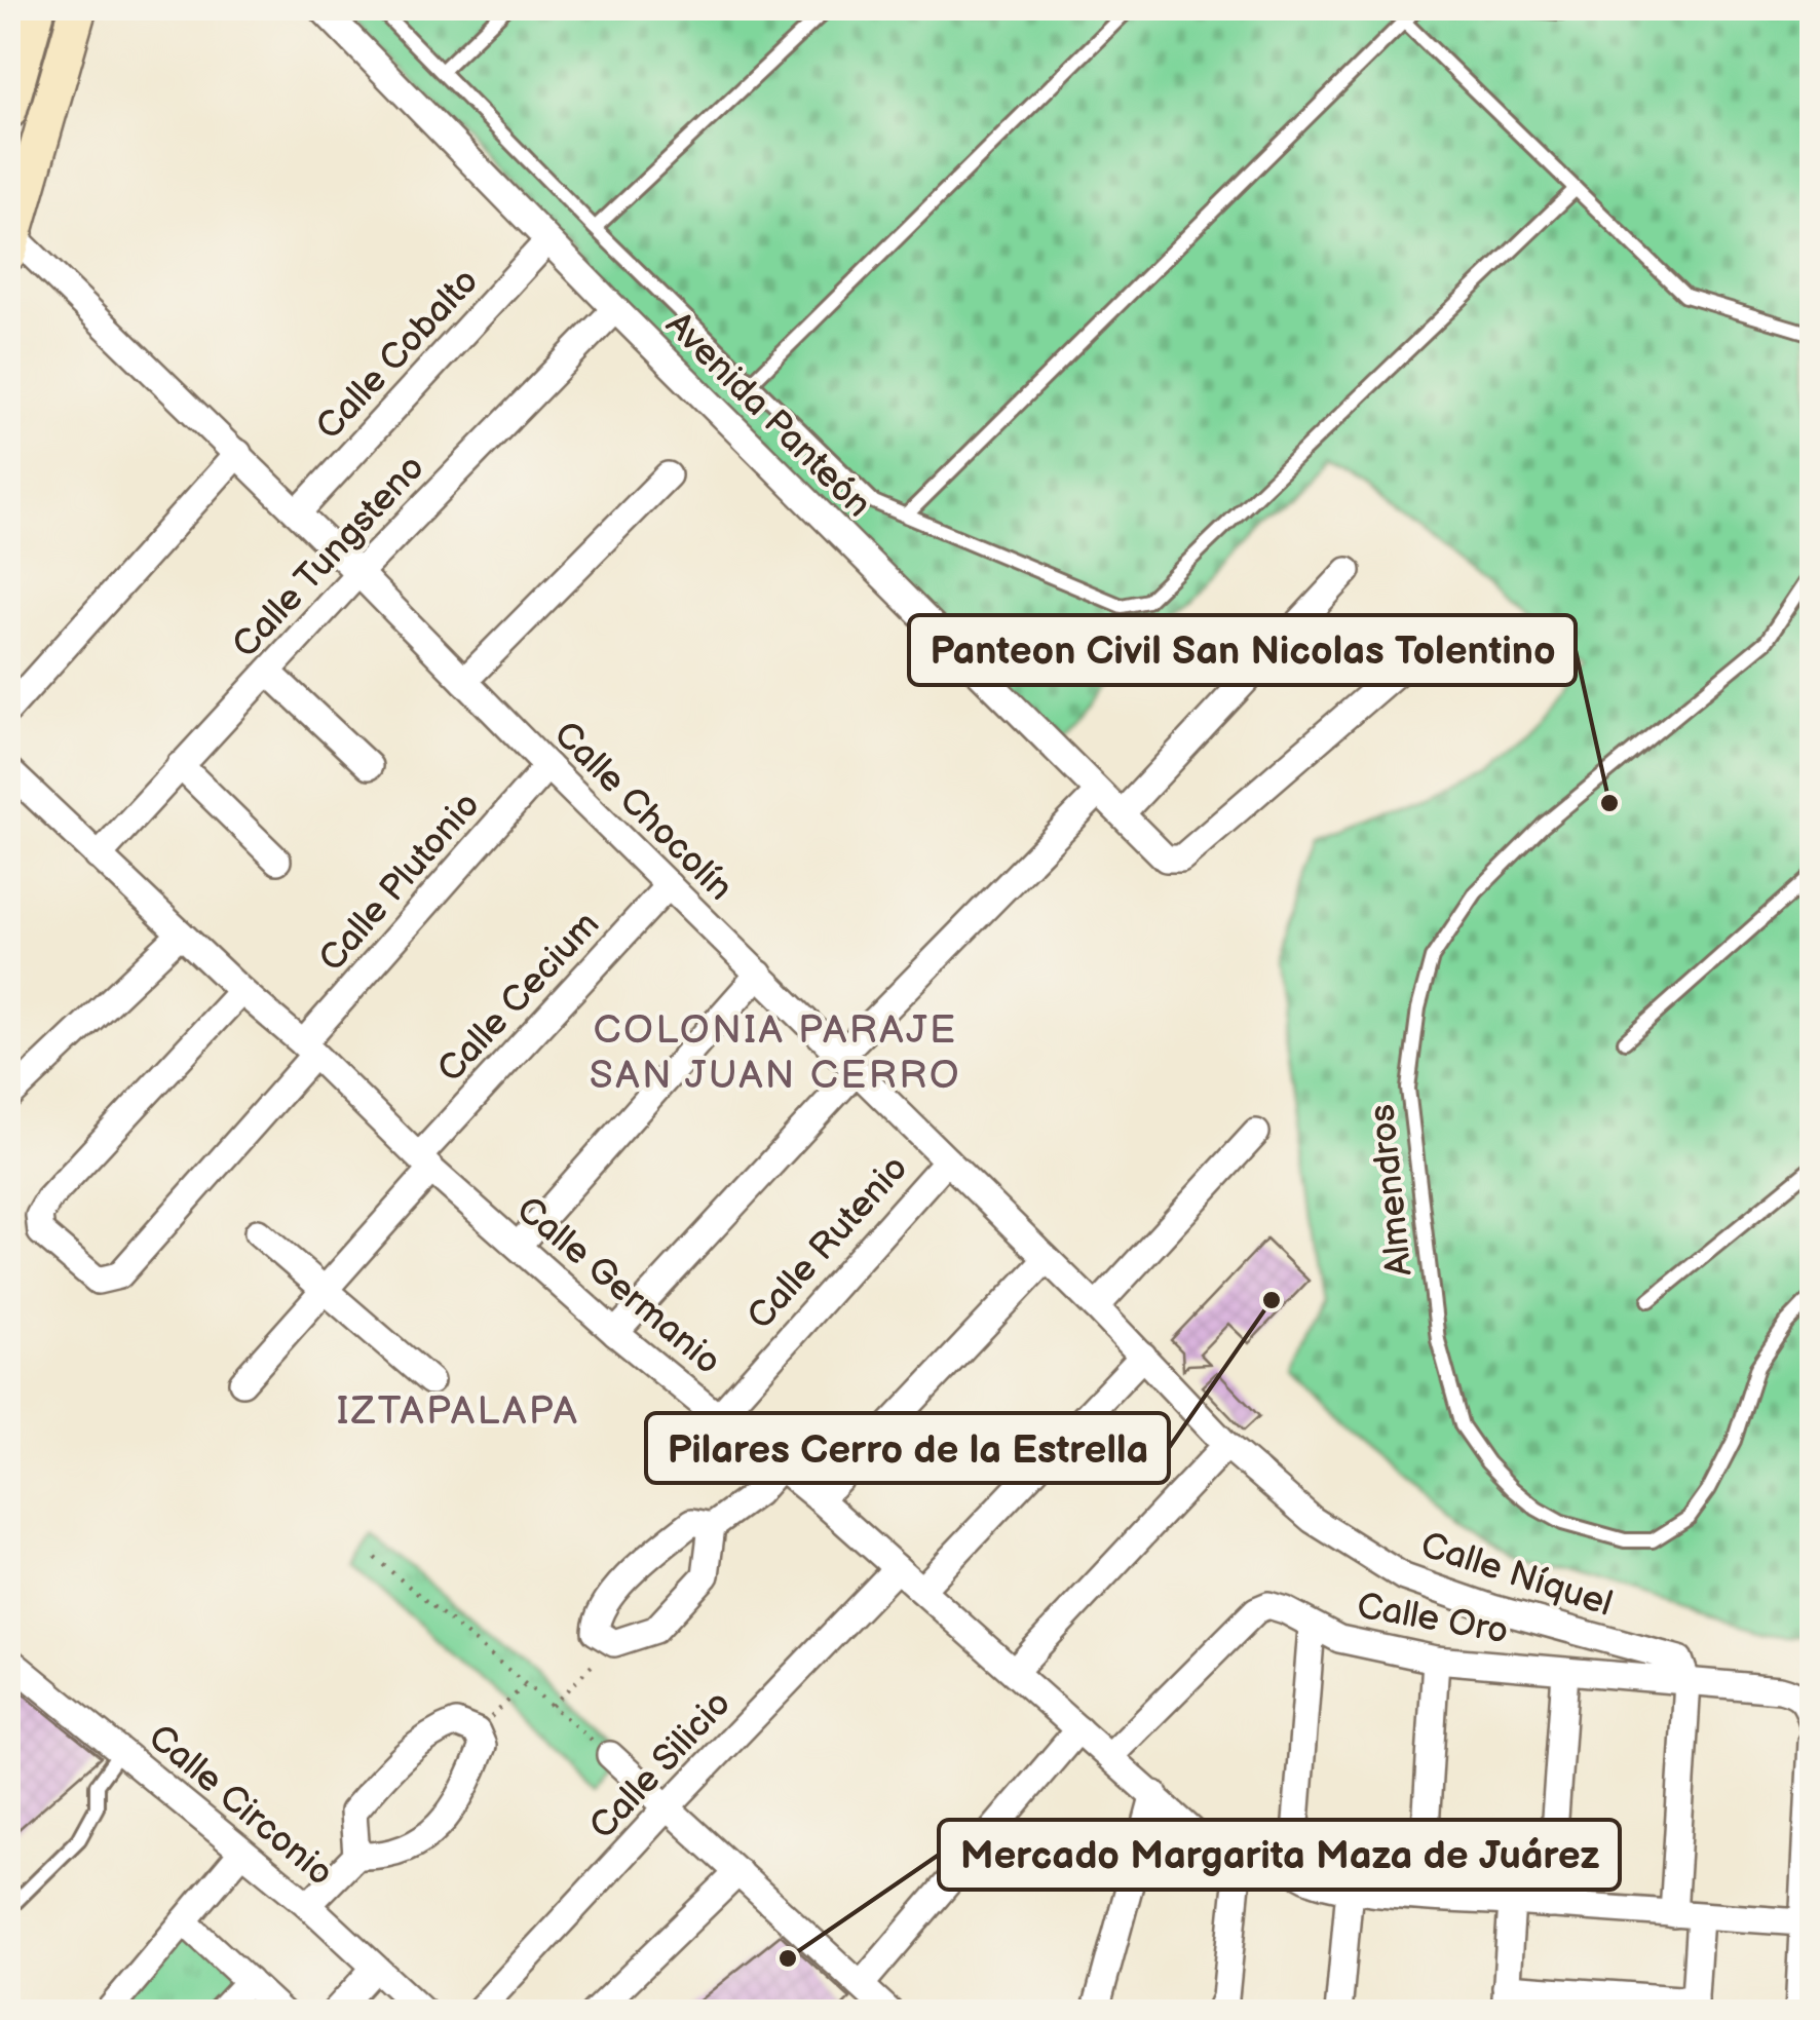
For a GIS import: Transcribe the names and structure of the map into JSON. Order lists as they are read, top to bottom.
{
  "streets": {
    "street": [
      "Calle Cobalto",
      "Avenida Panteón",
      "Calle Tungsteno",
      "Calle Chocolín",
      "Calle Plutonio",
      "Calle Cecium",
      "Calle Rutenio",
      "Calle Germanio",
      "Calle Níquel",
      "Calle Oro",
      "Calle Silicio",
      "Calle Circonio"
    ],
    "lane": ["Almendros"]
  },
  "crossings": [
    ["Calle Cobalto", "Avenida Panteón"],
    ["Calle Cobalto", "Calle Chocolín"],
    ["Avenida Panteón", "Calle Tungsteno"],
    ["Calle Tungsteno", "Calle Chocolín"],
    ["Calle Tungsteno", "Calle Germanio"],
    ["Calle Chocolín", "Calle Plutonio"],
    ["Calle Chocolín", "Calle Cecium"],
    ["Calle Chocolín", "Calle Rutenio"],
    ["Calle Chocolín", "Calle Níquel"],
    ["Calle Plutonio", "Calle Germanio"],
    ["Calle Cecium", "Calle Germanio"],
    ["Calle Rutenio", "Calle Germanio"],
    ["Calle Germanio", "Calle Oro"],
    ["Calle Germanio", "Calle Silicio"],
    ["Calle Níquel", "Calle Oro"]
  ],
  "districts": ["COLONIA PARAJE SAN JUAN CERRO", "IZTAPALAPA"],
  "places": ["Panteon Civil San Nicolas Tolentino", "Pilares Cerro de la Estrella", "Mercado Margarita Maza de Juárez"]
}
